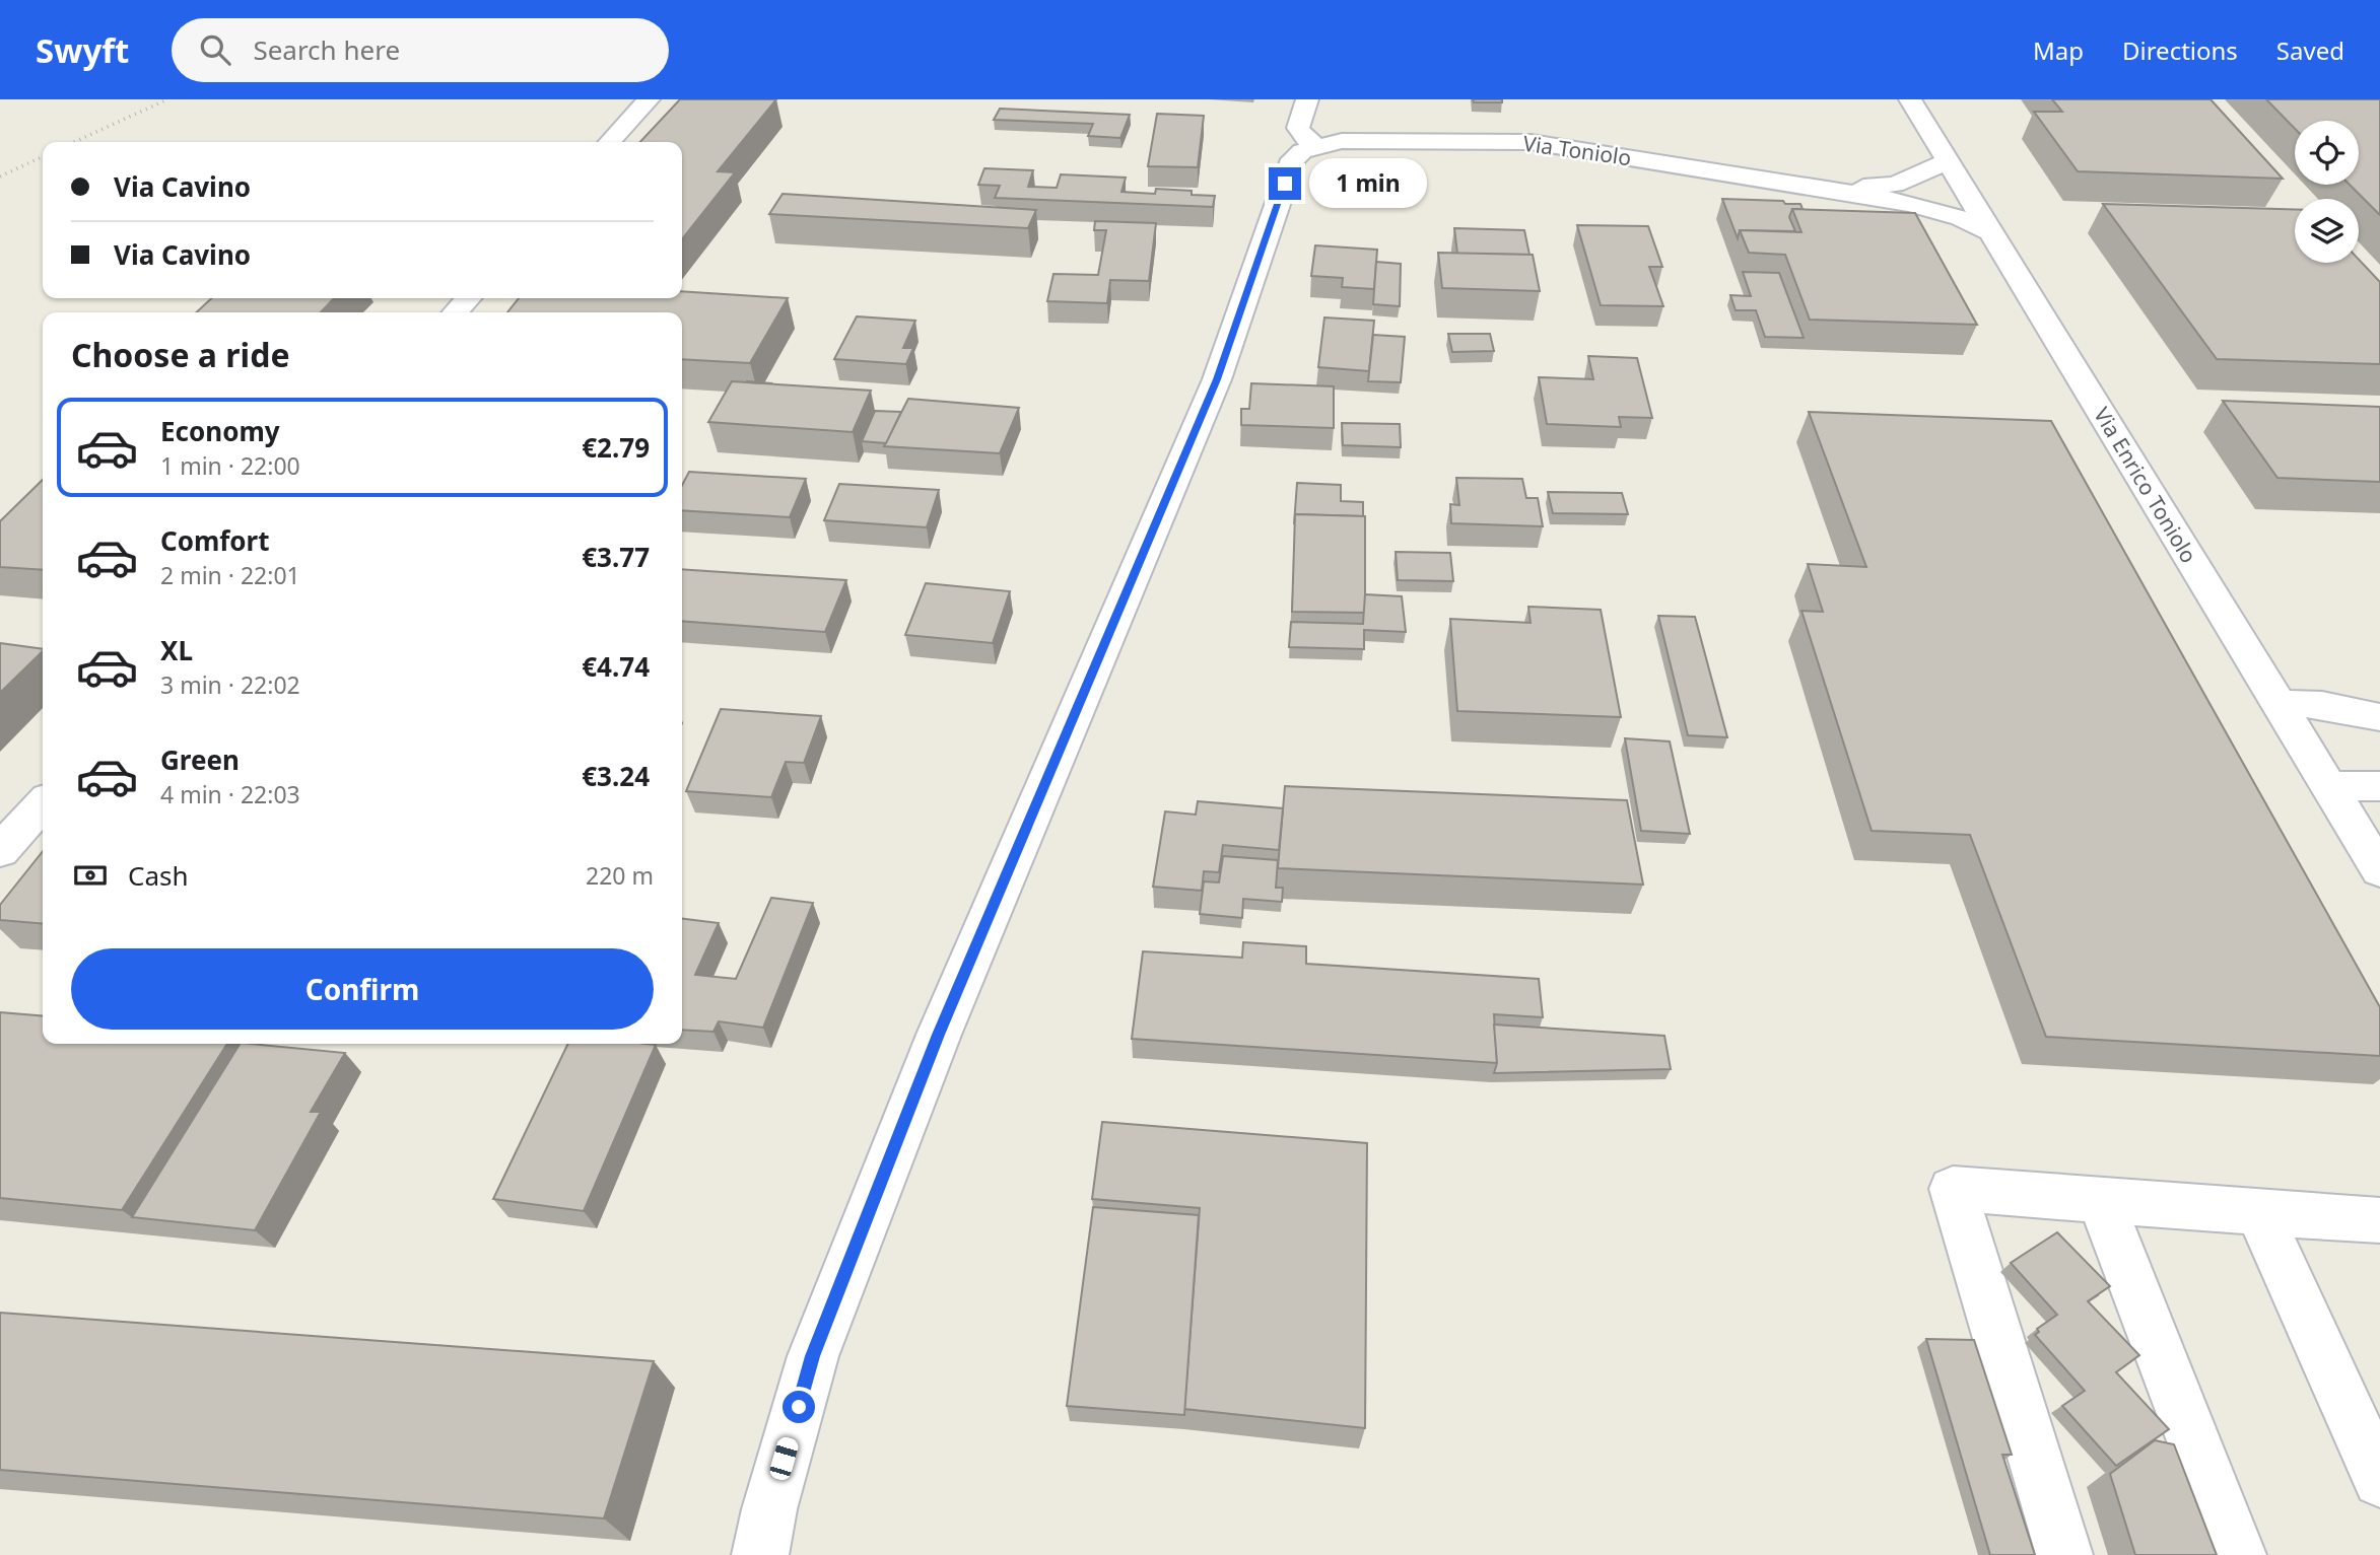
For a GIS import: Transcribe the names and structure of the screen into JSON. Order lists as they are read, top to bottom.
{
  "streets": {
    "street": ["Via Toniolo", "Via Enrico Toniolo"]
  },
  "crossings": [
    ["Via Toniolo", "Via Enrico Toniolo"]
  ],
  "page": {
    "header": "Swyft",
    "search": "Search here",
    "nav": ["Map", "Directions", "Saved"],
    "banner": ["Via Cavino", "Via Cavino"],
    "bubble": "1 min",
    "heading": "Choose a ride",
    "list": [
      {
        "name": "Economy",
        "note": "1 min · 22:00",
        "value": "€2.79"
      },
      {
        "name": "Comfort",
        "note": "2 min · 22:01",
        "value": "€3.77"
      },
      {
        "name": "XL",
        "note": "3 min · 22:02",
        "value": "€4.74"
      },
      {
        "name": "Green",
        "note": "4 min · 22:03",
        "value": "€3.24"
      }
    ],
    "pay": ["Cash", "220 m"],
    "buttons": "Confirm"
  }
}
